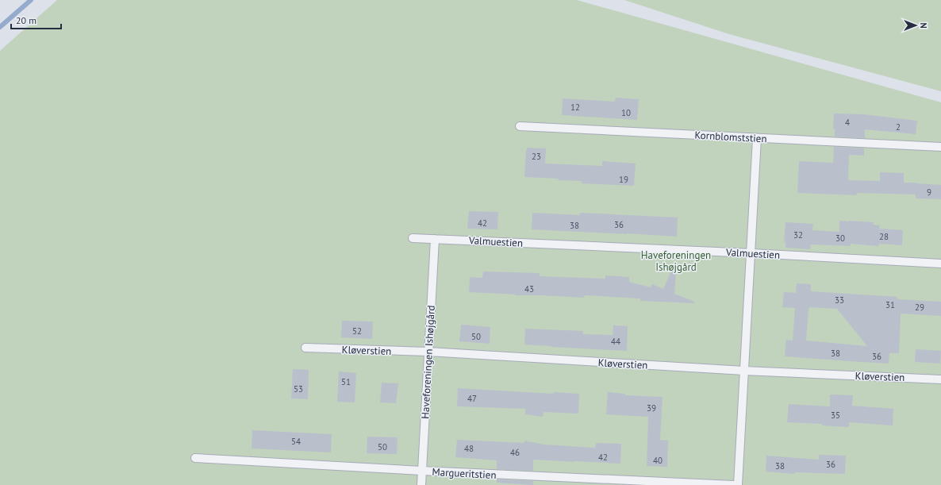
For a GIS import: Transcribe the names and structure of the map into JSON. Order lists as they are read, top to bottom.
{
  "streets": {
    "lane": [
      "Kornblomststien",
      "Valmuestien",
      "Kløverstien",
      "Haveforeningen Ishøjgård",
      "Margueritstien"
    ]
  },
  "crossings": [
    ["Valmuestien", "Haveforeningen Ishøjgård"],
    ["Kløverstien", "Haveforeningen Ishøjgård"],
    ["Haveforeningen Ishøjgård", "Margueritstien"]
  ],
  "parks": ["Haveforeningen Ishøjgård"],
  "house_numbers": [
    "12",
    "10",
    "4",
    "2",
    "23",
    "19",
    "9",
    "42",
    "36",
    "38",
    "32",
    "28",
    "30",
    "43",
    "33",
    "31",
    "29",
    "52",
    "50",
    "44",
    "38",
    "36",
    "51",
    "53",
    "47",
    "39",
    "35",
    "54",
    "50",
    "48",
    "46",
    "42",
    "40",
    "36",
    "38"
  ],
  "scale_bar": "20 m",
  "north": "right"
}
